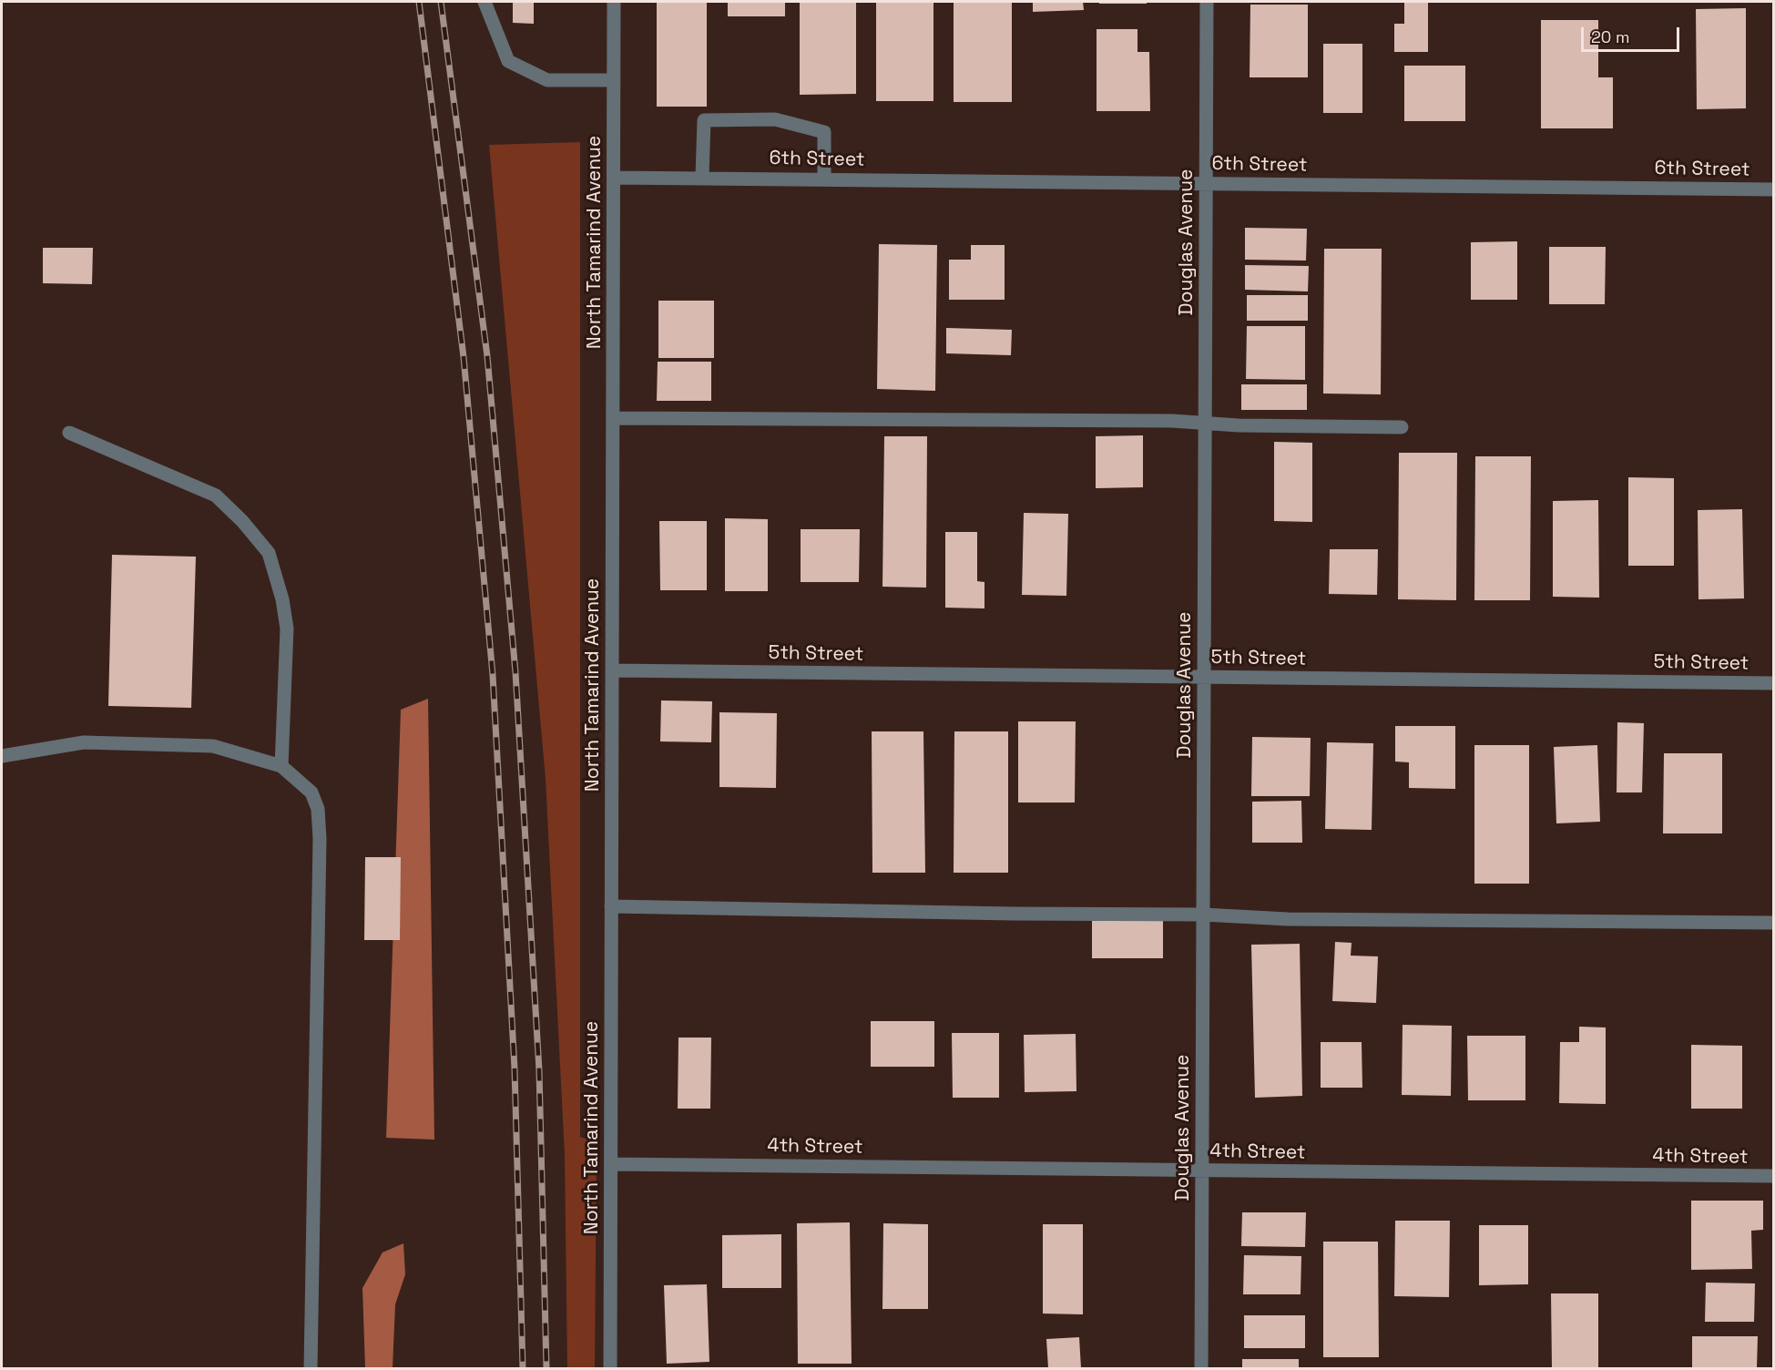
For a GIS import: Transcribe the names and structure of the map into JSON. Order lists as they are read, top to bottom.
{
  "streets": {
    "street": [
      "6th Street",
      "North Tamarind Avenue",
      "Douglas Avenue",
      "5th Street",
      "4th Street"
    ]
  },
  "crossings": [
    ["6th Street", "North Tamarind Avenue"],
    ["6th Street", "Douglas Avenue"],
    ["North Tamarind Avenue", "5th Street"],
    ["North Tamarind Avenue", "4th Street"],
    ["Douglas Avenue", "5th Street"],
    ["Douglas Avenue", "4th Street"]
  ],
  "scale_bar": "20 m"
}
